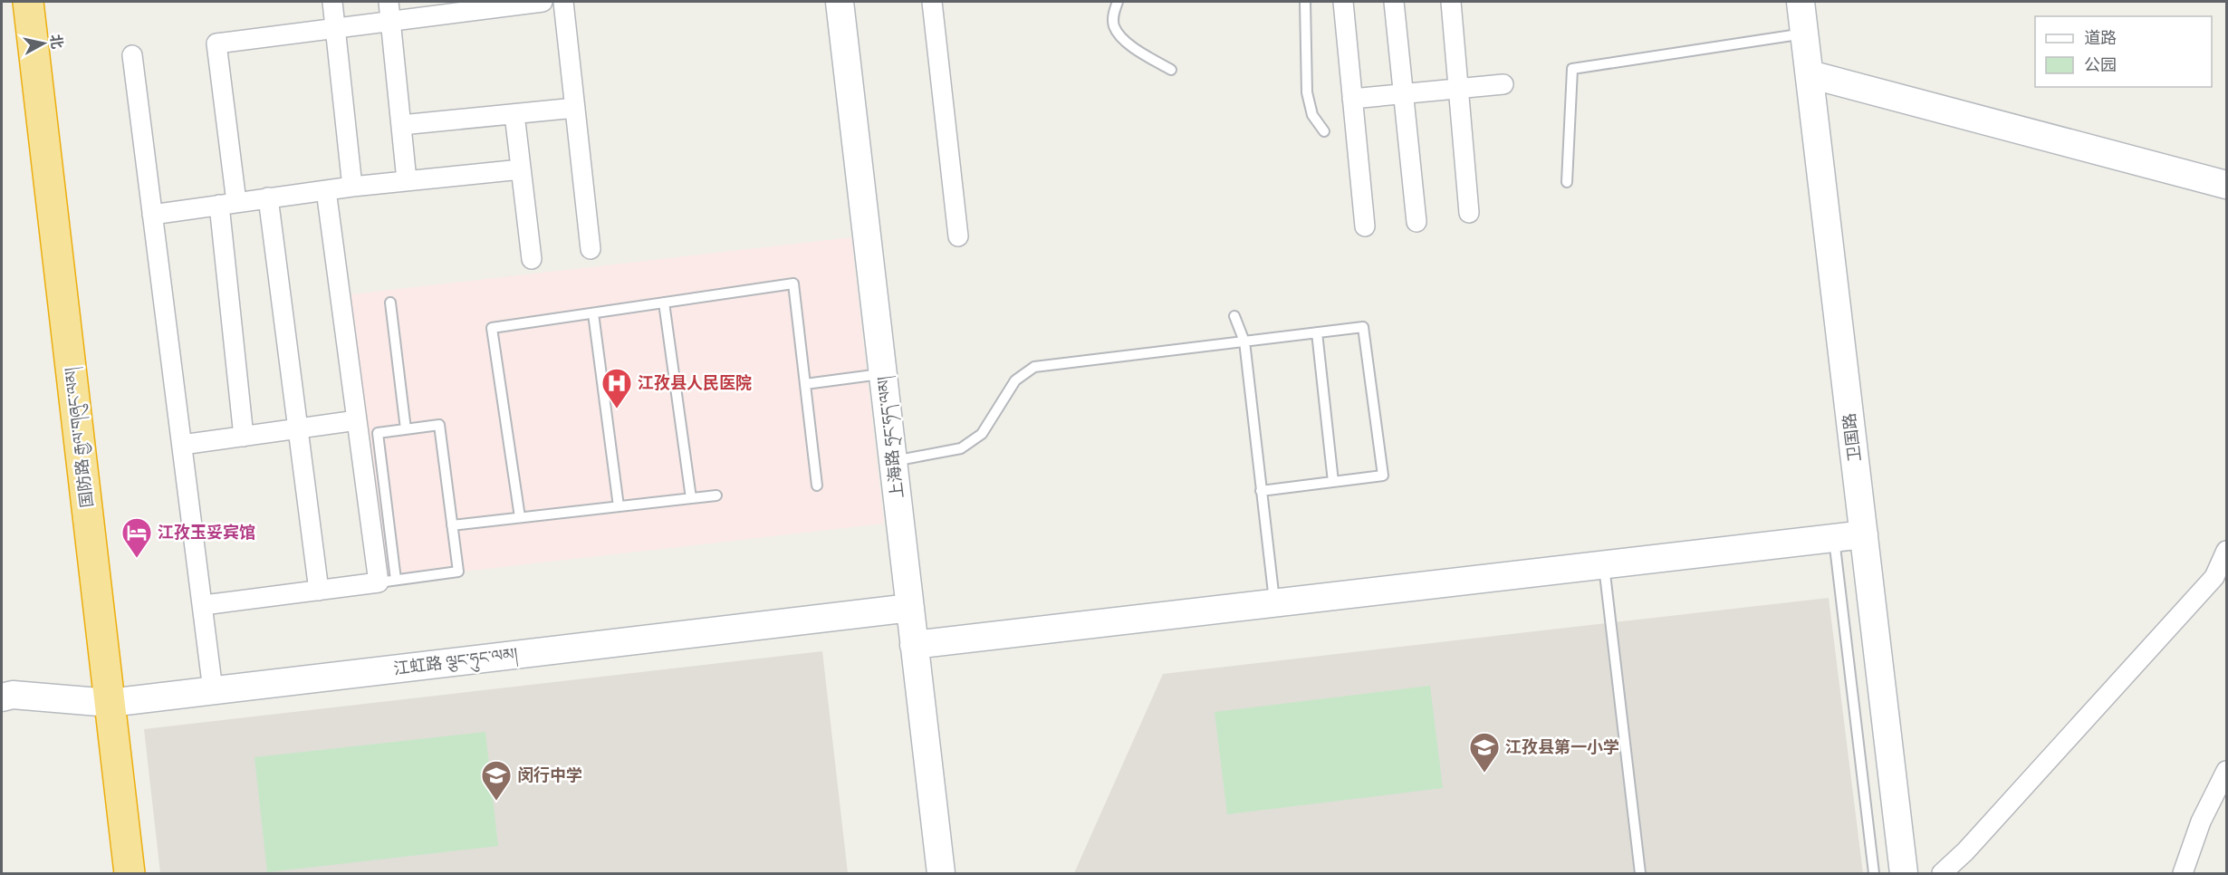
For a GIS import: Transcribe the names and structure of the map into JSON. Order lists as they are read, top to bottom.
{
  "streets": {
    "highway": ["国防路 རྒྱལ་གཞུང་ལམ།"],
    "main road": ["上海路 ཧྲང་ཧད་ལམ།", "卫国路", "江虹路 ལྕང་ཧུང་ལམ།"]
  },
  "crossings": [
    ["国防路 རྒྱལ་གཞུང་ལམ།", "江虹路 ལྕང་ཧུང་ལམ།"],
    ["上海路 ཧྲང་ཧད་ལམ།", "江虹路 ལྕང་ཧུང་ལམ།"]
  ],
  "places": {
    "hospital": ["江孜县人民医院"],
    "hotel": ["江孜玉妥宾馆"],
    "school or university": ["江孜县第一小学", "闵行中学"]
  },
  "legend": ["道路", "公园"],
  "north": "right"
}
